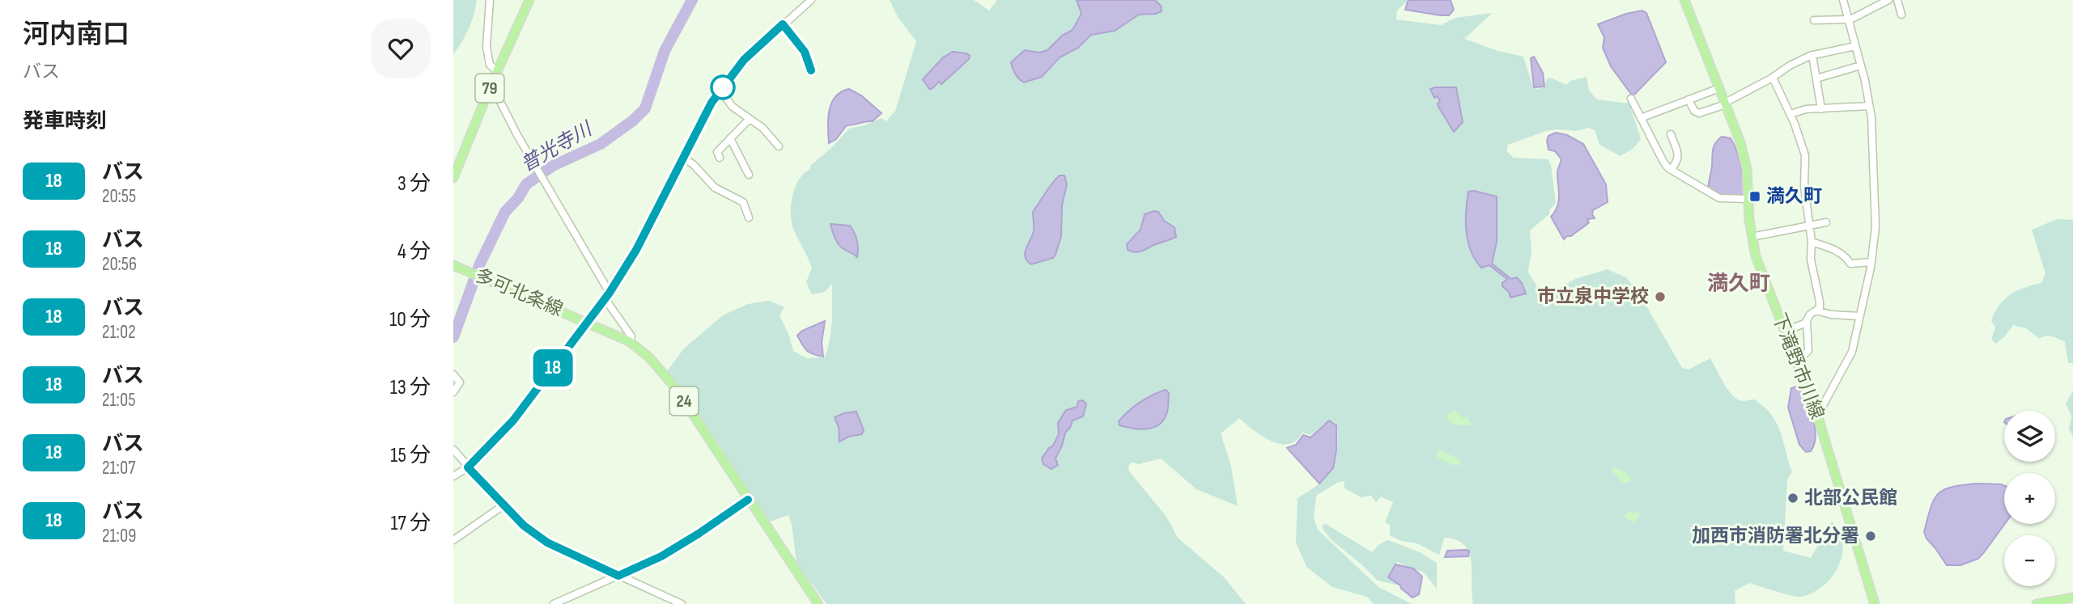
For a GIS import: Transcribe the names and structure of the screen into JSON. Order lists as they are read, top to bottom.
{
  "streets": {
    "main road": [
      "79",
      "多可北条線",
      "下滝野市川線",
      "24"
    ]
  },
  "districts": ["満久町"],
  "water": ["普光寺川"],
  "places": {
    "transit": ["満久町"],
    "other": ["市立泉中学校", "北部公民館", "加西市消防署北分署"]
  },
  "lines": ["bus line 18"],
  "page": {
    "heading": [
      ["河内南口", "バス"],
      "発車時刻"
    ],
    "on_map": "18",
    "list": [
      {
        "mark": "18",
        "name": "バス",
        "note": "20:55",
        "value": "3 分"
      },
      {
        "mark": "18",
        "name": "バス",
        "note": "20:56",
        "value": "4 分"
      },
      {
        "mark": "18",
        "name": "バス",
        "note": "21:02",
        "value": "10 分"
      },
      {
        "mark": "18",
        "name": "バス",
        "note": "21:05",
        "value": "13 分"
      },
      {
        "mark": "18",
        "name": "バス",
        "note": "21:07",
        "value": "15 分"
      },
      {
        "mark": "18",
        "name": "バス",
        "note": "21:09",
        "value": "17 分"
      }
    ],
    "map_buttons": ["+", "−"]
  }
}
